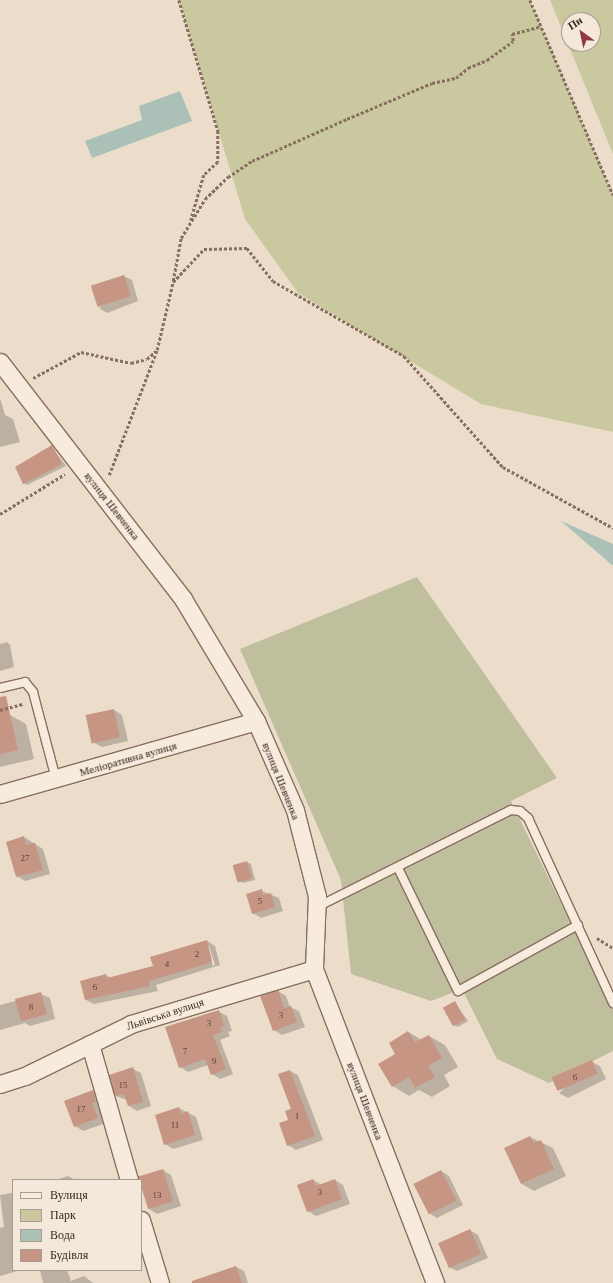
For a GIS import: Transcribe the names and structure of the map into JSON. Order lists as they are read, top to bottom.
{
  "streets": {
    "street": ["вулиця Шевченка", "Меліоративна вулиця", "Львівська вулиця"]
  },
  "crossings": [
    ["вулиця Шевченка", "Меліоративна вулиця"],
    ["вулиця Шевченка", "Львівська вулиця"]
  ],
  "house_numbers": [
    "27",
    "5",
    "2",
    "4",
    "6",
    "8",
    "3",
    "3",
    "7",
    "9",
    "6",
    "15",
    "17",
    "1",
    "11",
    "3",
    "13"
  ],
  "legend": [
    "Вулиця",
    "Парк",
    "Вода",
    "Будівля"
  ],
  "north": "top left"
}
